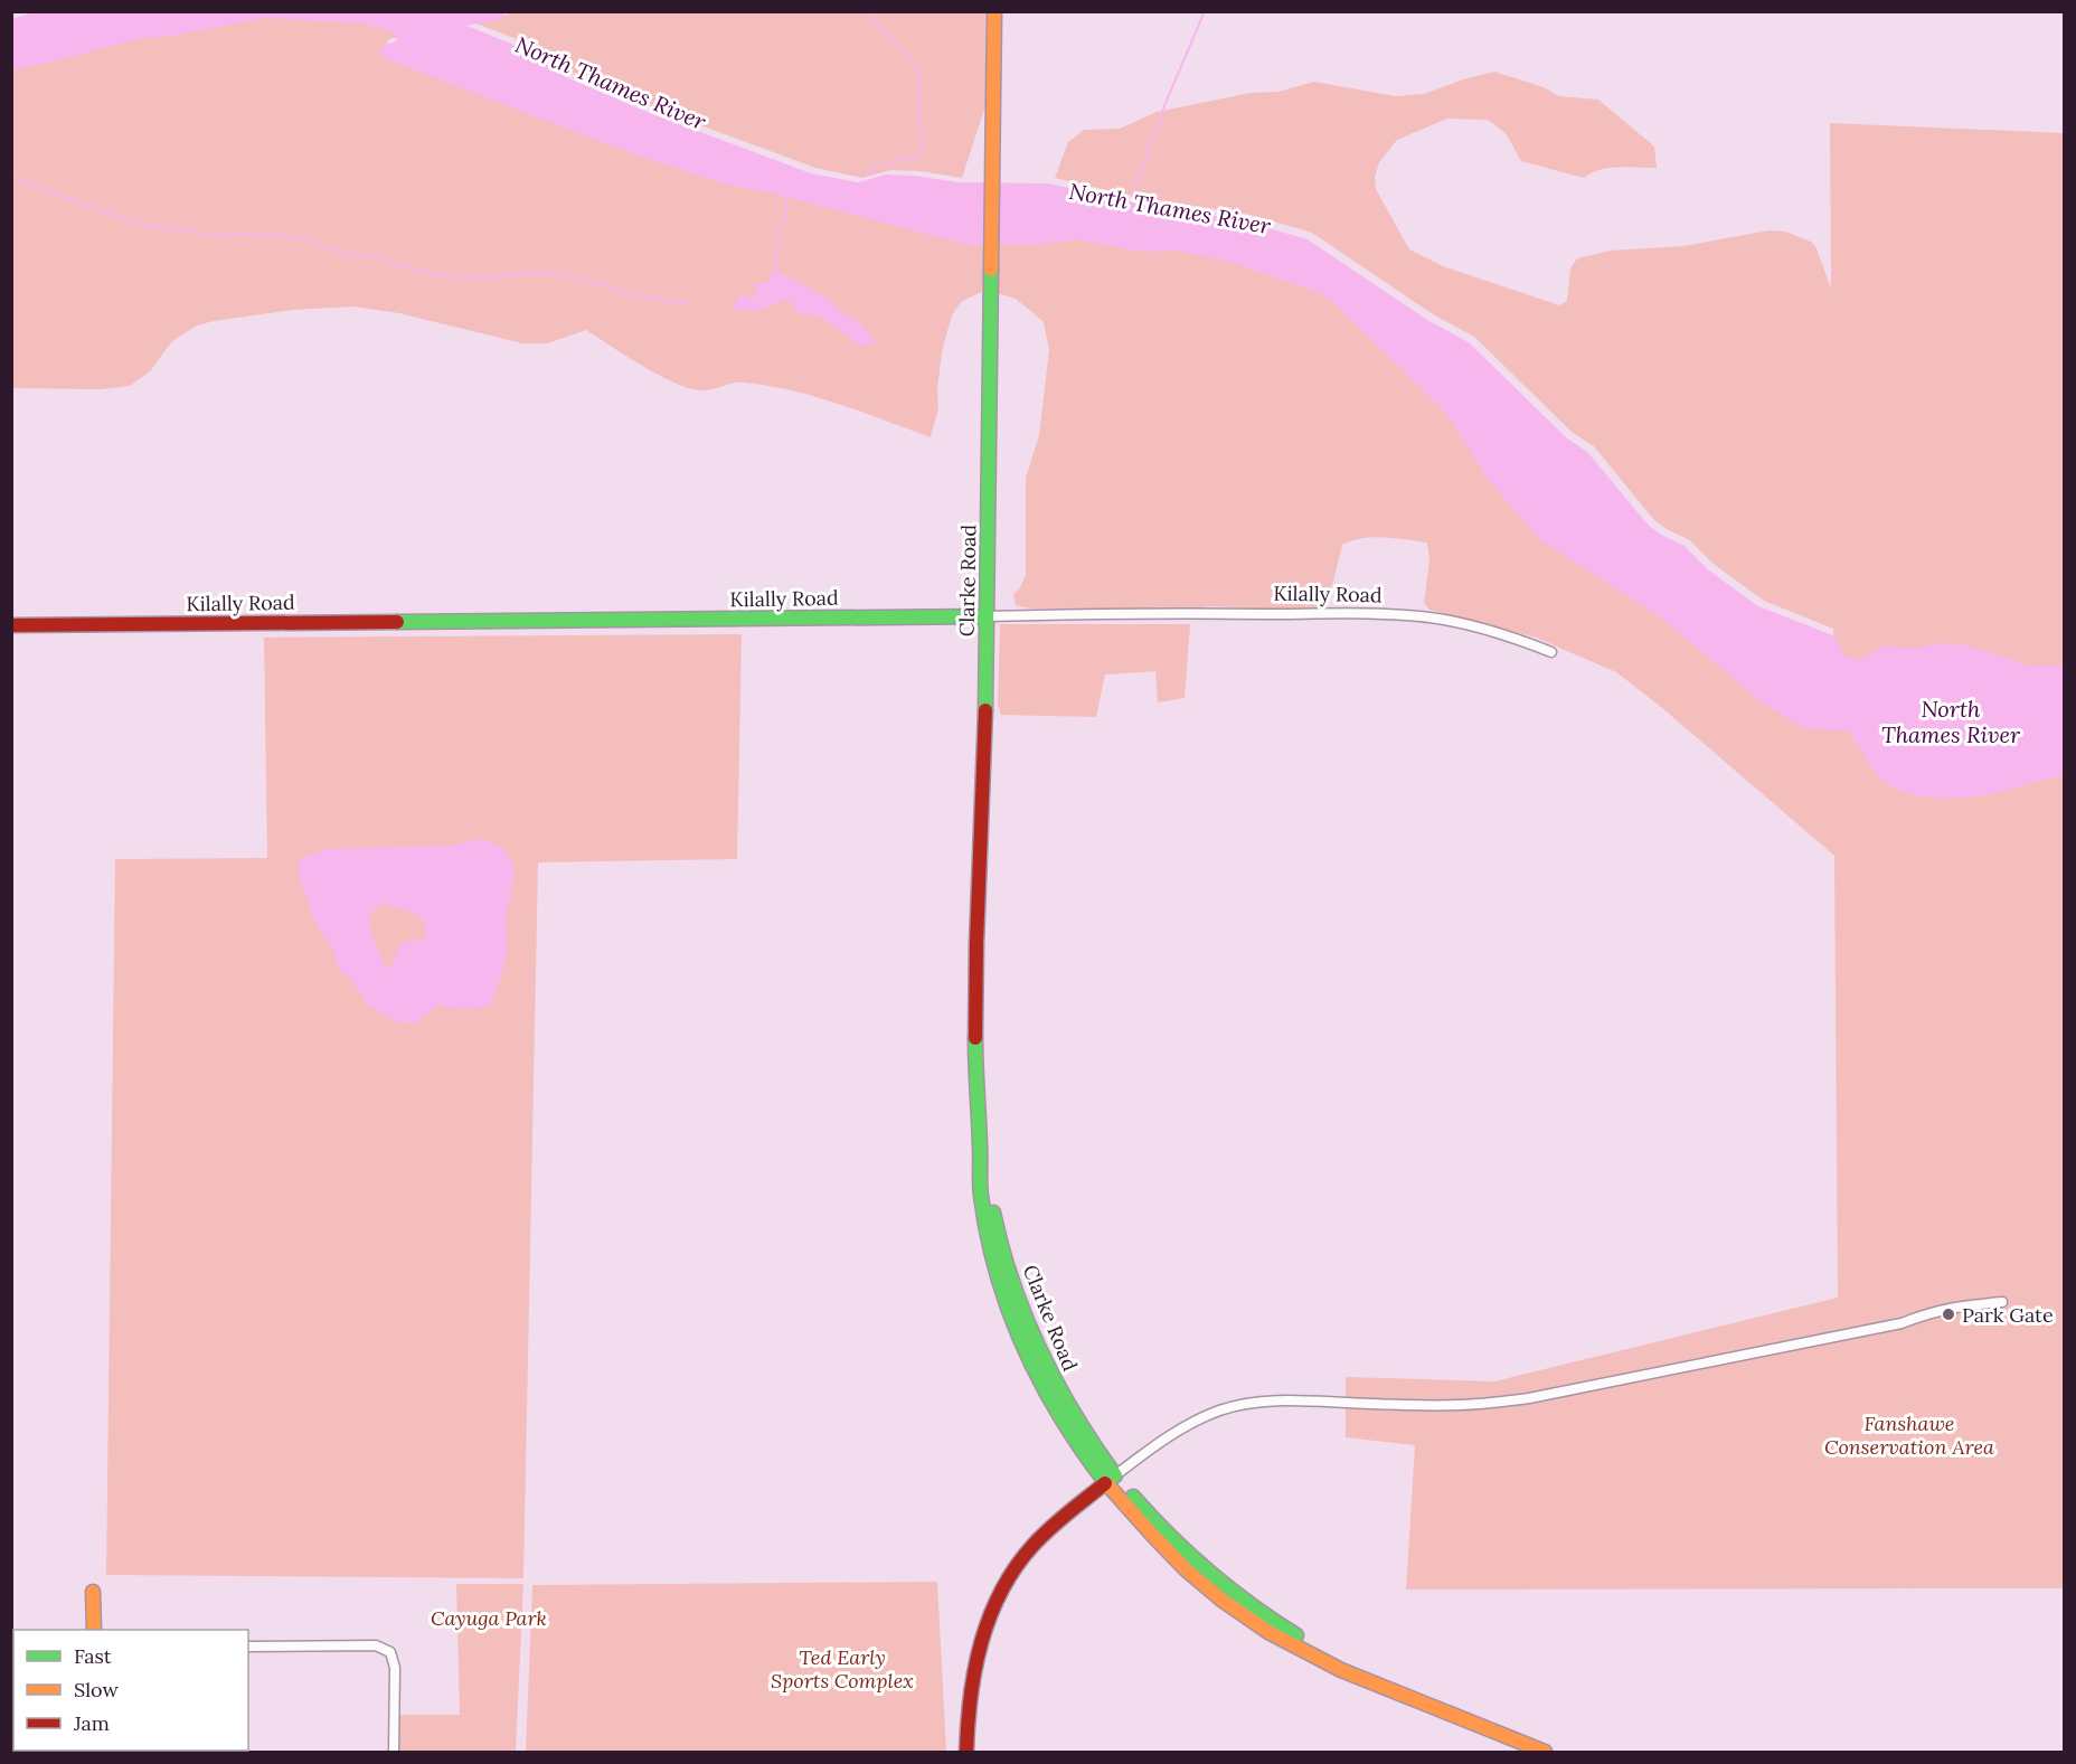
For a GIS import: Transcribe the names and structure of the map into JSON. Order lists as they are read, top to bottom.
{
  "streets": {
    "main road": ["Clarke Road", "Kilally Road"]
  },
  "crossings": [
    ["Clarke Road", "Kilally Road"]
  ],
  "water": ["North Thames River"],
  "parks": ["Fanshawe Conservation Area", "Cayuga Park", "Ted Early Sports Complex"],
  "places": ["Park Gate"],
  "legend": ["Fast", "Slow", "Jam"]
}
